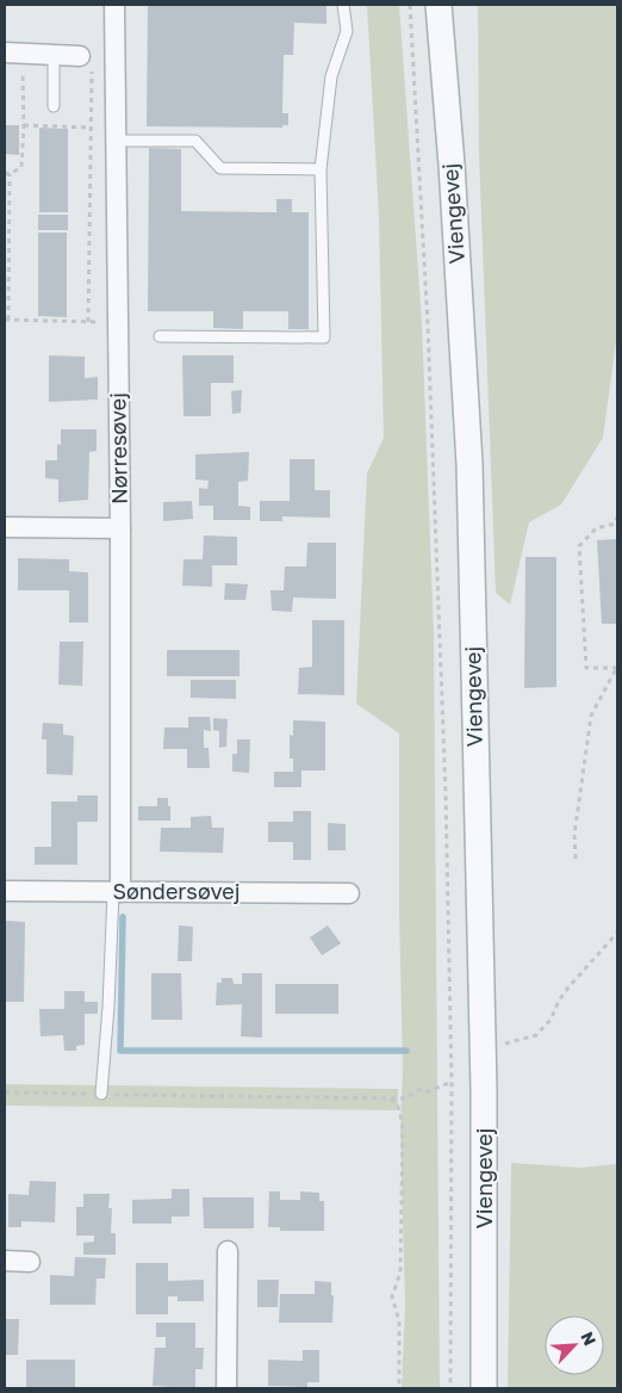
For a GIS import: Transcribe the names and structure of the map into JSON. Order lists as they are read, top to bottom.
{
  "streets": {
    "street": ["Viengevej", "Nørresøvej", "Søndersøvej"]
  },
  "crossings": [
    ["Nørresøvej", "Søndersøvej"]
  ],
  "north": "top right"
}
